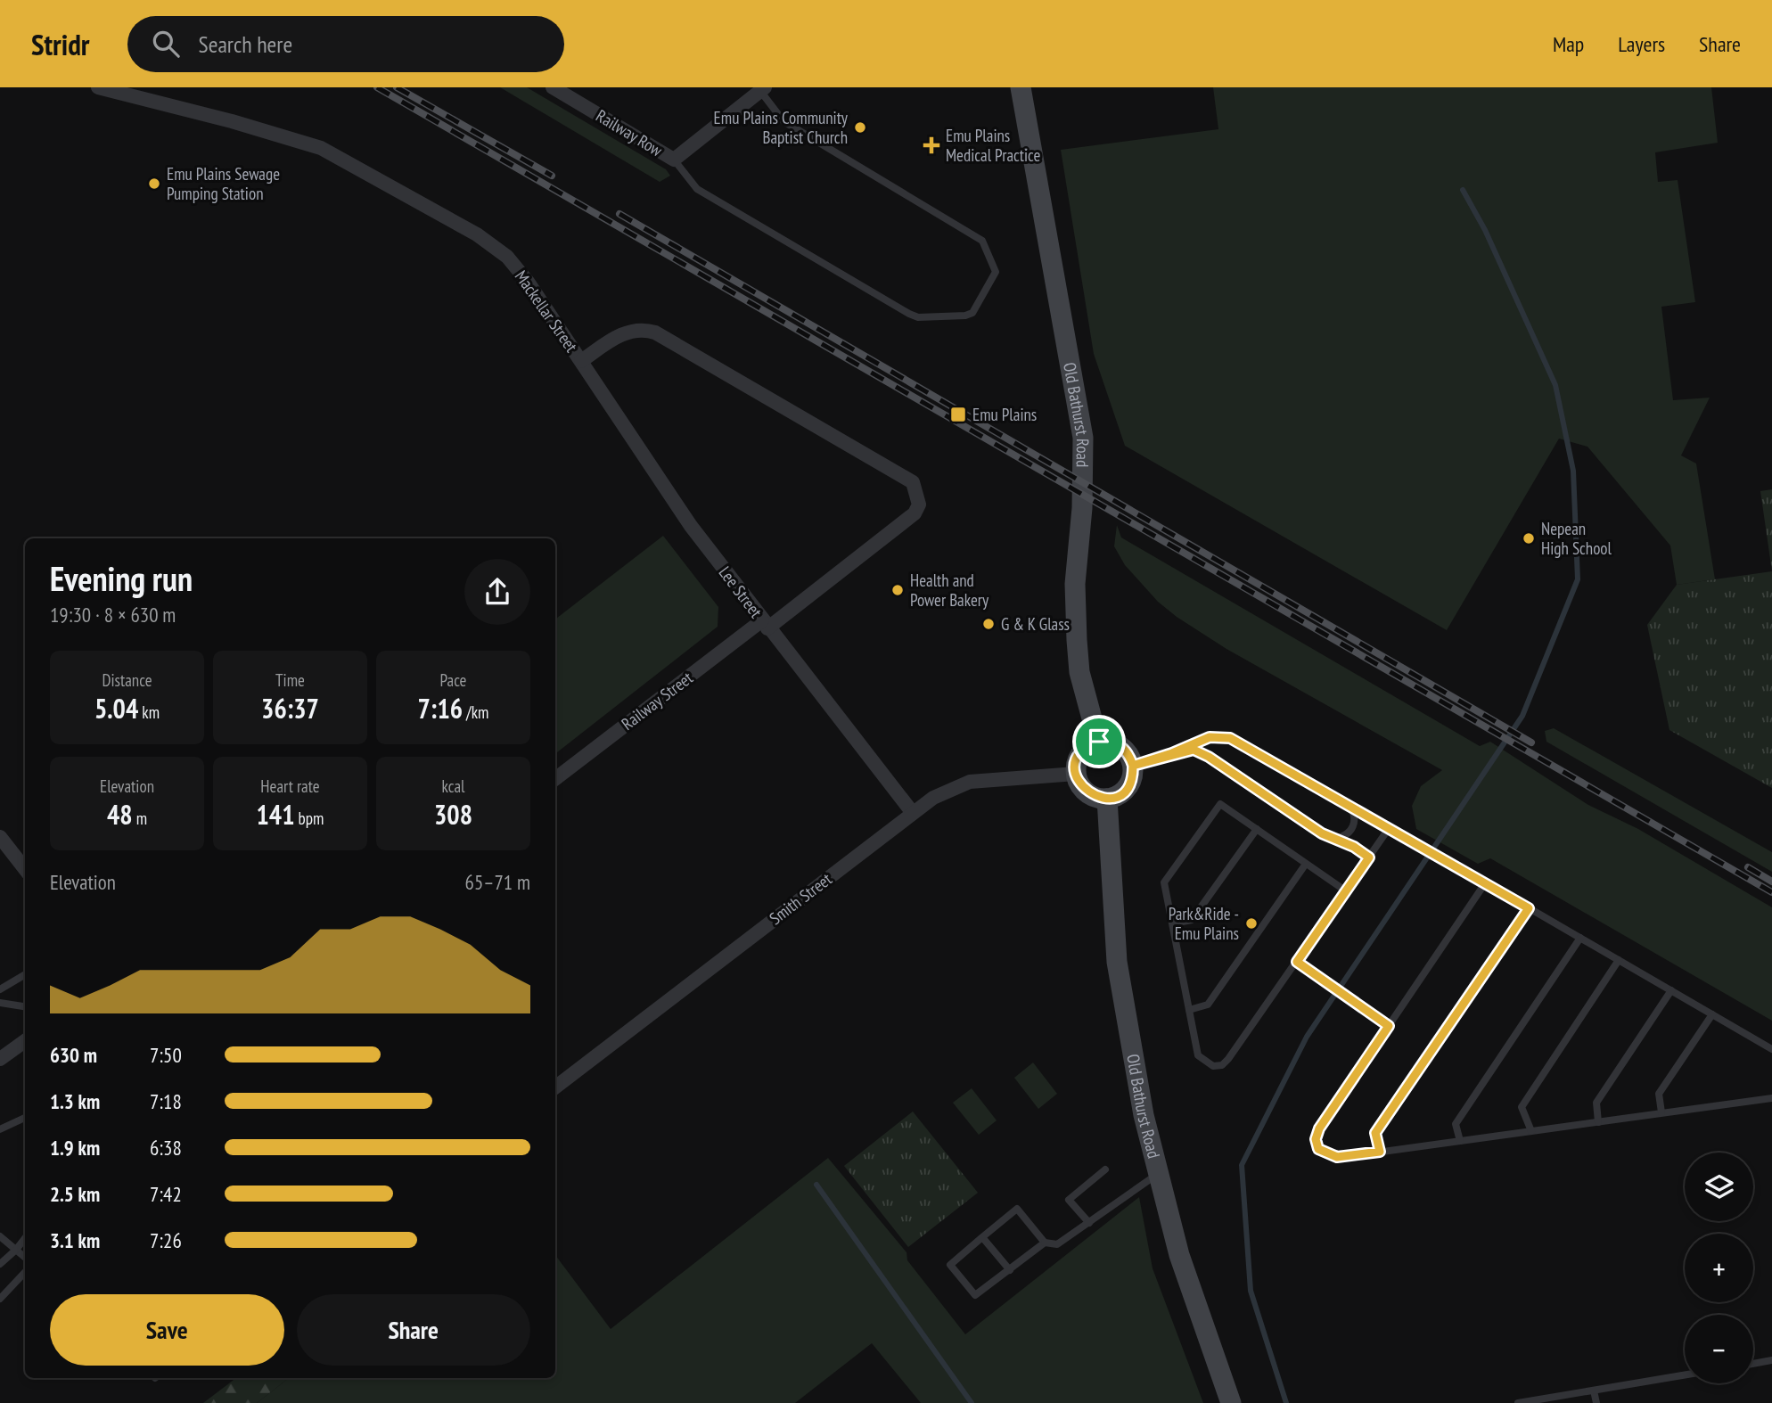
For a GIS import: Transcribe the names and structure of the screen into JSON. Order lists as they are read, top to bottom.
{
  "streets": {
    "main road": ["Old Bathurst Road"],
    "street": [
      "Railway Row",
      "Mackellar Street",
      "Lee Street",
      "Railway Street",
      "Smith Street"
    ]
  },
  "crossings": [
    ["Mackellar Street", "Lee Street"],
    ["Mackellar Street", "Railway Street"],
    ["Old Bathurst Road", "Smith Street"],
    ["Lee Street", "Railway Street"],
    ["Lee Street", "Smith Street"]
  ],
  "places": {
    "other": [
      "Emu Plains Community Baptist Church",
      "Emu Plains Sewage Pumping Station",
      "Nepean High School",
      "Health and Power Bakery",
      "G & K Glass",
      "Park&Ride - Emu Plains"
    ],
    "health": ["Emu Plains Medical Practice"],
    "transit": ["Emu Plains"]
  },
  "page": {
    "header": "Stridr",
    "search": "Search here",
    "nav": ["Map", "Layers", "Share"],
    "heading": ["Evening run", "19:30 · 8 × 630 m"],
    "stats": [
      ["Distance", "5.04 km"],
      ["Time", "36:37"],
      ["Pace", "7:16 /km"],
      ["Elevation", "48 m"],
      ["Heart rate", "141 bpm"],
      ["kcal", "308"]
    ],
    "chart": ["Elevation", "65–71 m"],
    "list": [
      {
        "name": "630 m",
        "note": "7:50"
      },
      {
        "name": "1.3 km",
        "note": "7:18"
      },
      {
        "name": "1.9 km",
        "note": "6:38"
      },
      {
        "name": "2.5 km",
        "note": "7:42"
      },
      {
        "name": "3.1 km",
        "note": "7:26"
      }
    ],
    "map_buttons": ["+", "−"],
    "buttons": ["Save", "Share"]
  }
}
